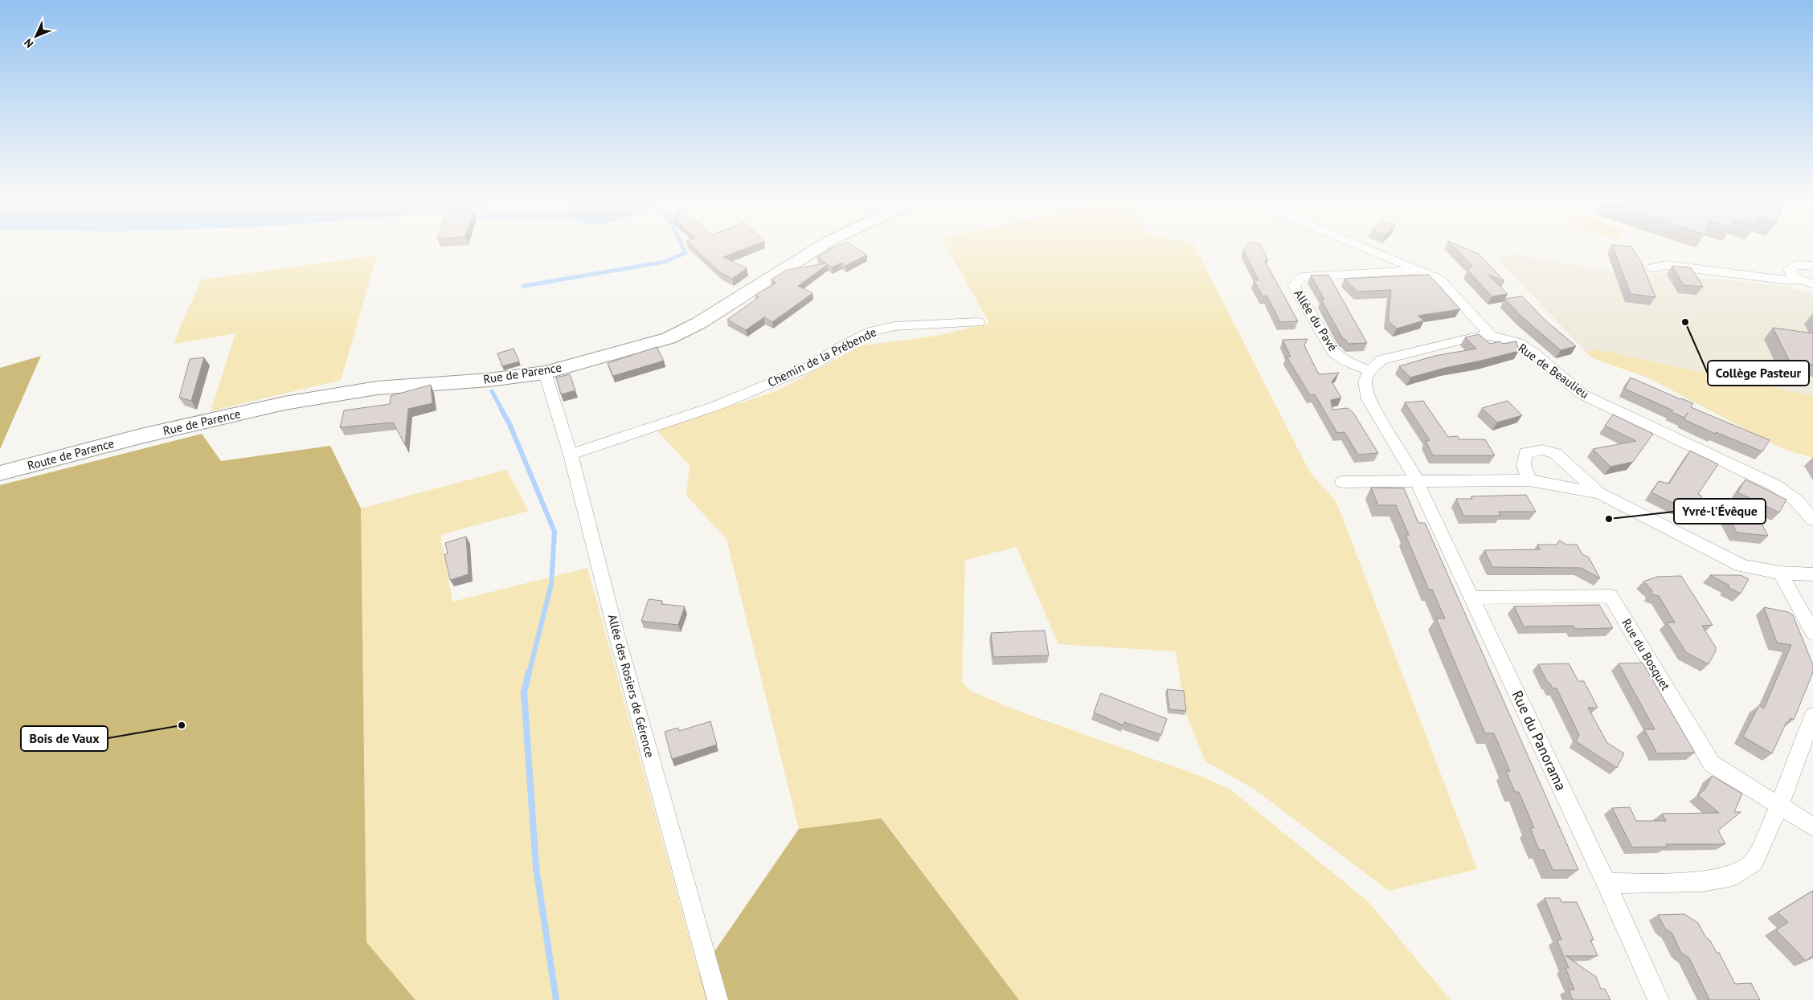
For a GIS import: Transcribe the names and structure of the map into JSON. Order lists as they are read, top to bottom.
{
  "streets": {
    "street": [
      "Allée du Pavé",
      "Chemin de la Prébende",
      "Rue de Beaulieu",
      "Rue de Parence",
      "Route de Parence",
      "Rue du Bosquet",
      "Allée des Rosiers de Gérence",
      "Rue du Panorama"
    ]
  },
  "crossings": [
    ["Allée du Pavé", "Rue de Beaulieu"],
    ["Chemin de la Prébende", "Allée des Rosiers de Gérence"],
    ["Rue de Parence", "Route de Parence"],
    ["Rue de Parence", "Allée des Rosiers de Gérence"],
    ["Rue du Bosquet", "Rue du Panorama"]
  ],
  "places": ["Collège Pasteur", "Yvré-l'Évêque", "Bois de Vaux"],
  "north": "bottom left"
}
